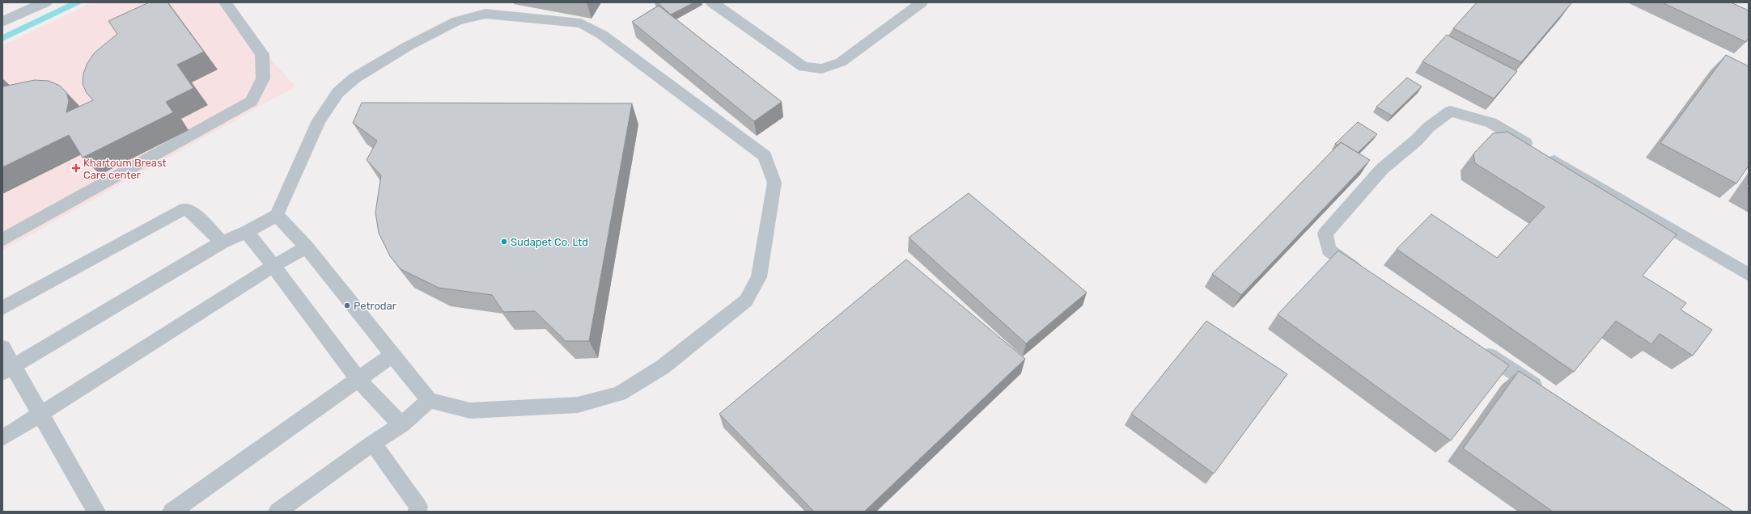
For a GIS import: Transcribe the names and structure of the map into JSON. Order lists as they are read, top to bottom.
{
  "places": {
    "health": ["Khartoum Breast Care center"],
    "other": ["Sudapet Co. Ltd", "Petrodar"]
  }
}
